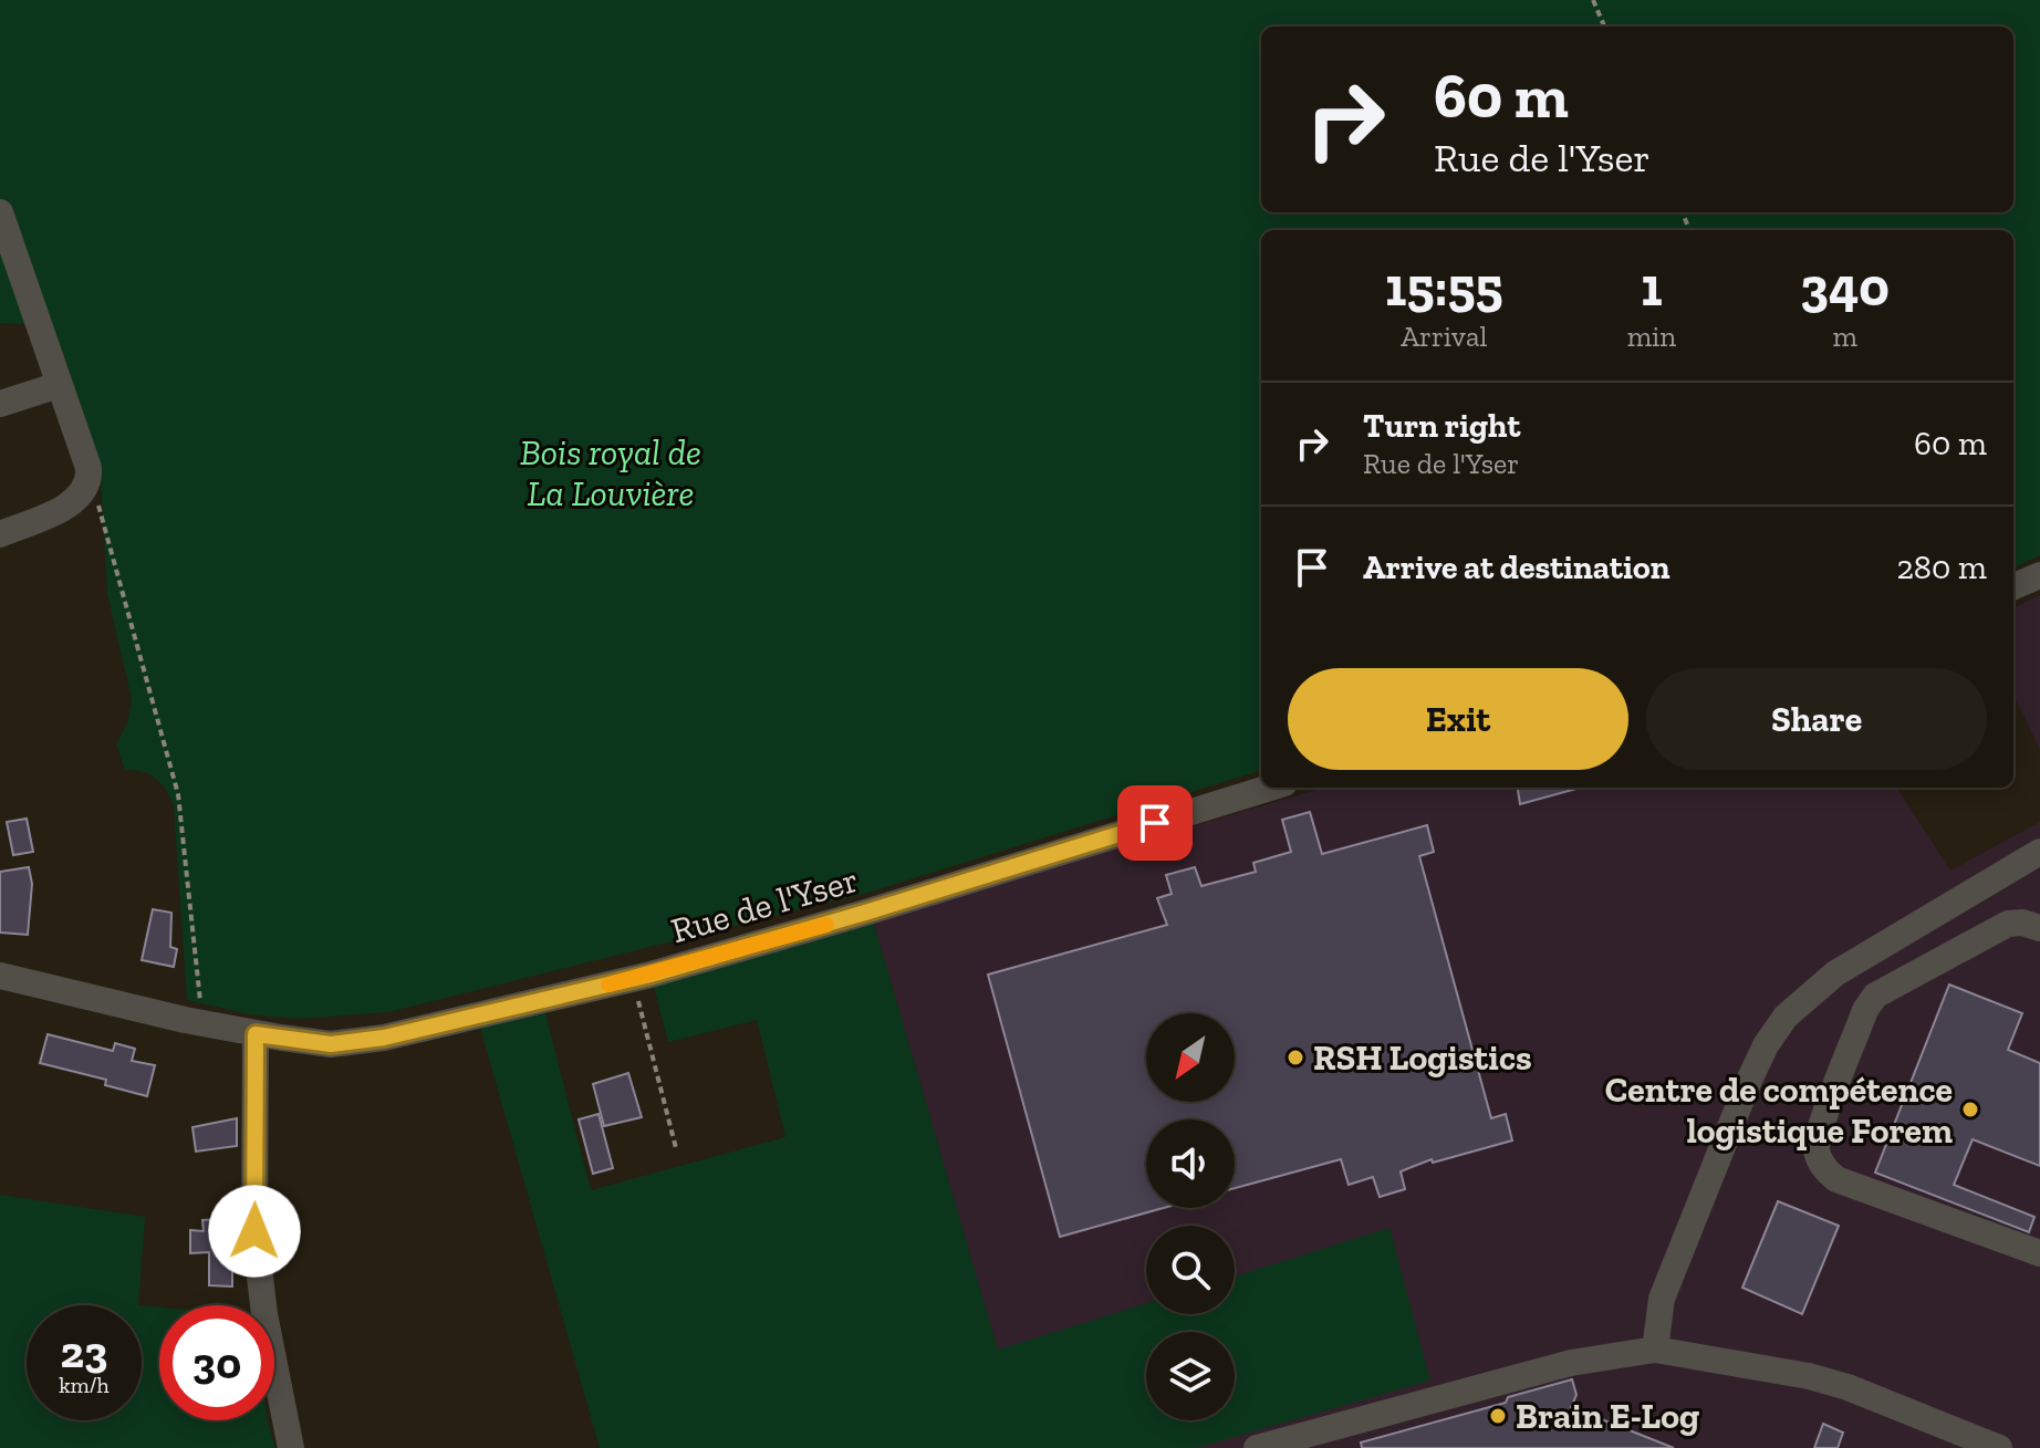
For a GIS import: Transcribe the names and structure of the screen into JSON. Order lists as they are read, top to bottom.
{
  "streets": {
    "street": ["Rue de l'Yser"]
  },
  "parks": ["Bois royal de La Louvière"],
  "places": ["RSH Logistics", "Centre de compétence logistique Forem", "Brain E-Log"],
  "north": "bottom left",
  "page": {
    "turn": ["60 m", "Rue de l'Yser"],
    "eta": [
      "15:55",
      "Arrival",
      "1",
      "min",
      "340",
      "m"
    ],
    "list": [
      {
        "name": "Turn right",
        "note": "Rue de l'Yser",
        "value": "60 m"
      },
      {
        "name": "Arrive at destination",
        "value": "280 m"
      }
    ],
    "buttons": ["Exit", "Share"],
    "speed": "23 km/h",
    "limit": "30"
  }
}
